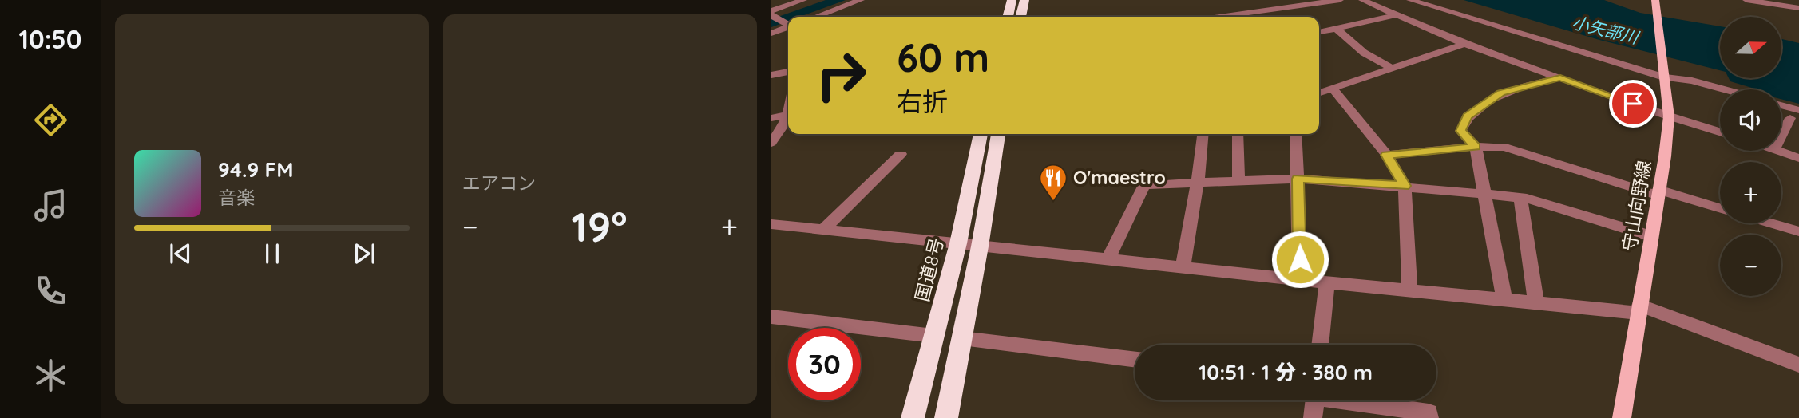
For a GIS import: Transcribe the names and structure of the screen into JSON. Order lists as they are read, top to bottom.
{
  "streets": {
    "highway": ["国道8号"],
    "main road": ["守山向野線"]
  },
  "water": ["小矢部川"],
  "places": {
    "restaurant": ["O'maestro"]
  },
  "north": "right",
  "page": {
    "tabs": "10:50",
    "tile": "エアコン",
    "map_buttons": ["+", "−"],
    "turn": ["60 m", "右折"],
    "song": ["94.9 FM", "音楽"],
    "heat": ["−", "19°", "+"],
    "limit": "30",
    "trip": "10:51 · 1 分 · 380 m"
  }
}
